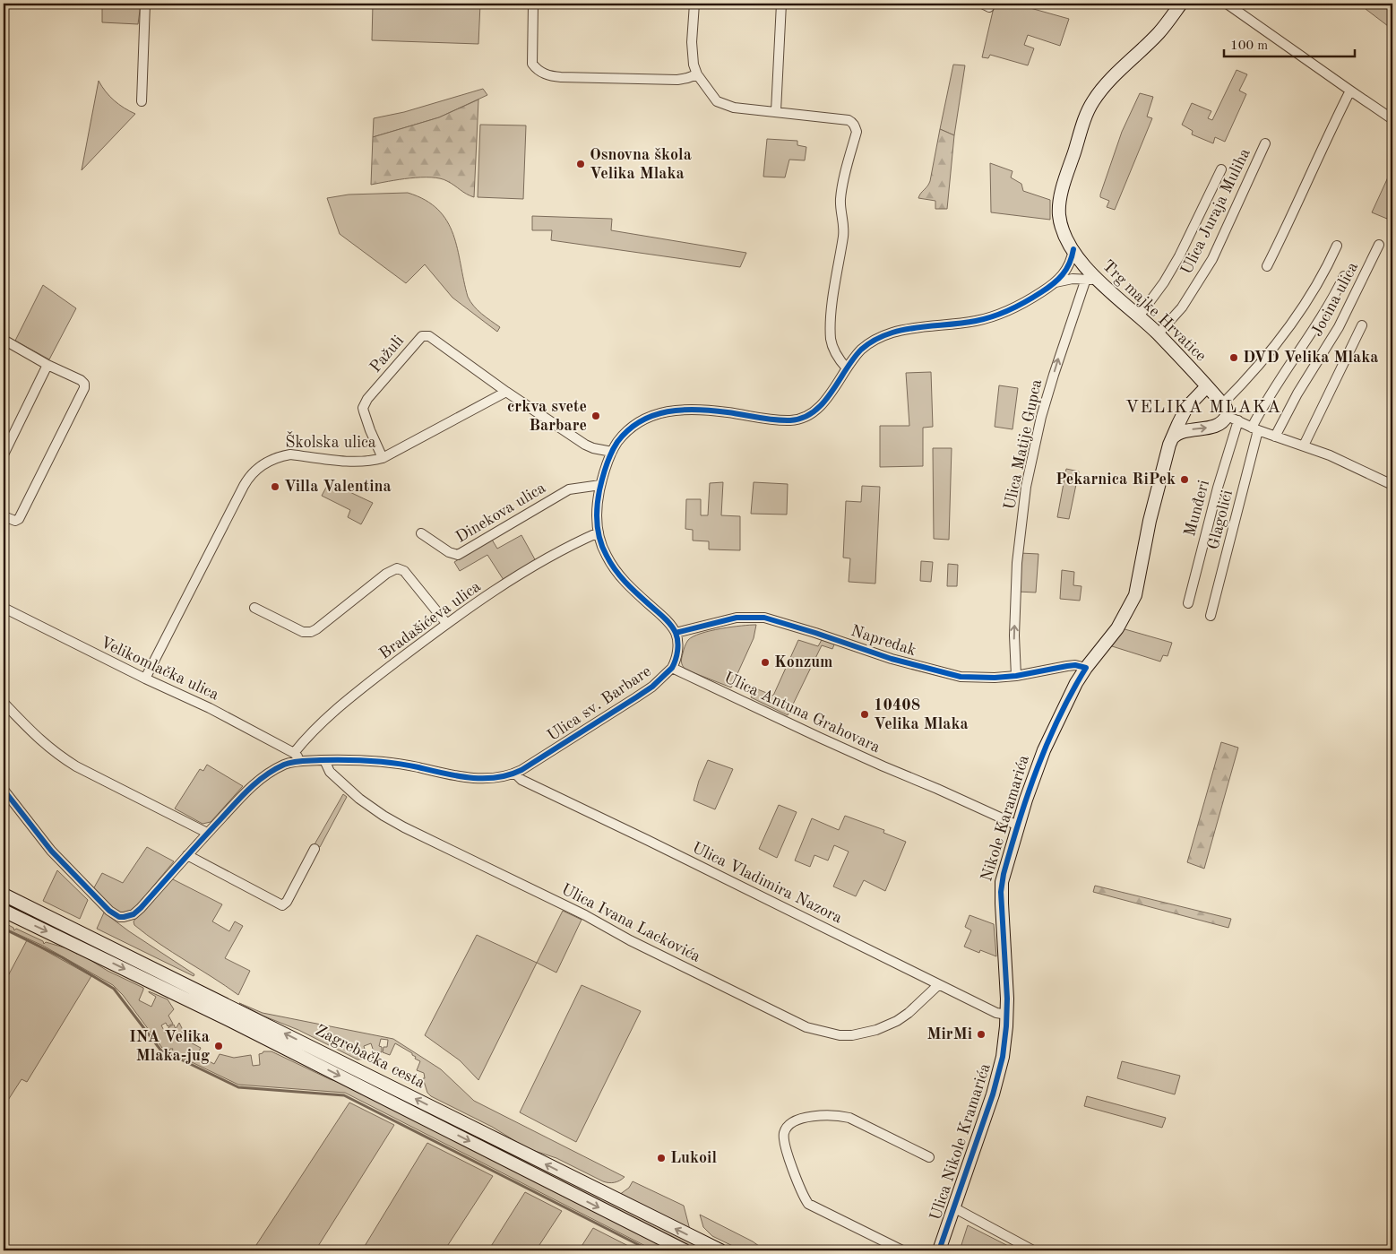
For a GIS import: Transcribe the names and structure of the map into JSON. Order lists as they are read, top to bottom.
{
  "streets": {
    "main road": [
      "Trg majke Hrvatice",
      "Nikole Karamarića",
      "Zagrebačka cesta",
      "Ulica Nikole Kramarića"
    ],
    "street": [
      "Ulica Juraja Muliha",
      "Jocina ulica",
      "Pažuli",
      "Školska ulica",
      "Ulica Matije Gupca",
      "Munđeri",
      "Dinekova ulica",
      "Glagolići",
      "Bradašićeva ulica",
      "Napredak",
      "Velikomlačka ulica",
      "Ulica sv. Barbare",
      "Ulica Antuna Grahovara",
      "Ulica Vladimira Nazora",
      "Ulica Ivana Lackovića"
    ]
  },
  "crossings": [
    ["Ulica Juraja Muliha", "Trg majke Hrvatice"],
    ["Trg majke Hrvatice", "Munđeri"],
    ["Trg majke Hrvatice", "Nikole Karamarića"],
    ["Pažuli", "Školska ulica"],
    ["Školska ulica", "Velikomlačka ulica"],
    ["Ulica Matije Gupca", "Napredak"],
    ["Bradašićeva ulica", "Velikomlačka ulica"],
    ["Napredak", "Ulica sv. Barbare"],
    ["Napredak", "Nikole Karamarića"],
    ["Velikomlačka ulica", "Ulica sv. Barbare"],
    ["Ulica sv. Barbare", "Ulica Antuna Grahovara"],
    ["Ulica sv. Barbare", "Ulica Vladimira Nazora"],
    ["Ulica sv. Barbare", "Ulica Ivana Lackovića"],
    ["Ulica Antuna Grahovara", "Nikole Karamarića"],
    ["Nikole Karamarića", "Ulica Vladimira Nazora"],
    ["Nikole Karamarića", "Ulica Nikole Kramarića"],
    ["Ulica Vladimira Nazora", "Ulica Ivana Lackovića"],
    ["Ulica Vladimira Nazora", "Ulica Nikole Kramarića"]
  ],
  "one_way": ["Ulica Matije Gupca"],
  "districts": ["VELIKA MLAKA"],
  "places": [
    "Osnovna škola Velika Mlaka",
    "DVD Velika Mlaka",
    "crkva svete Barbare",
    "Pekarnica RiPek",
    "Villa Valentina",
    "Konzum",
    "10408 Velika Mlaka",
    "MirMi",
    "INA Velika Mlaka-jug",
    "Lukoil"
  ],
  "scale_bar": "100 m"
}
